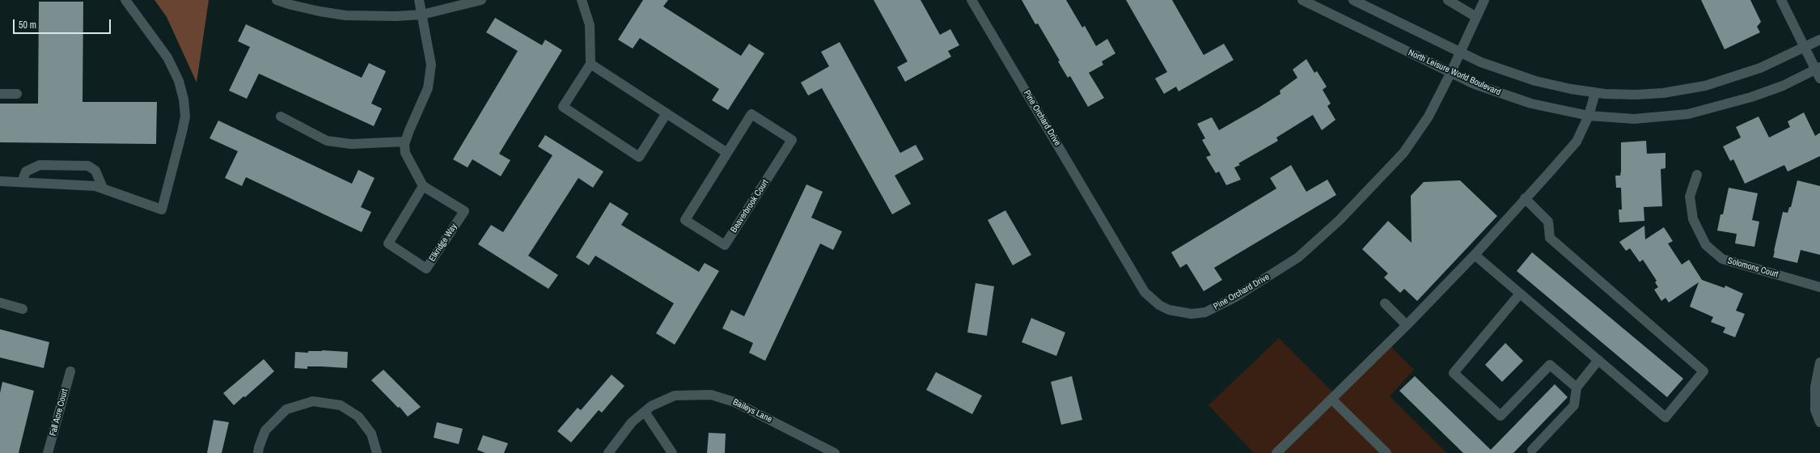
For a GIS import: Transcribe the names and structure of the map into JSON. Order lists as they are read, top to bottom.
{
  "streets": {
    "street": [
      "North Leisure World Boulevard",
      "Pine Orchard Drive",
      "Beaverbrook Court",
      "Elkridge Way",
      "Solomons Court",
      "Baileys Lane",
      "Fall Acre Court"
    ]
  },
  "crossings": [
    ["North Leisure World Boulevard", "Pine Orchard Drive"]
  ],
  "scale_bar": "50 m"
}
